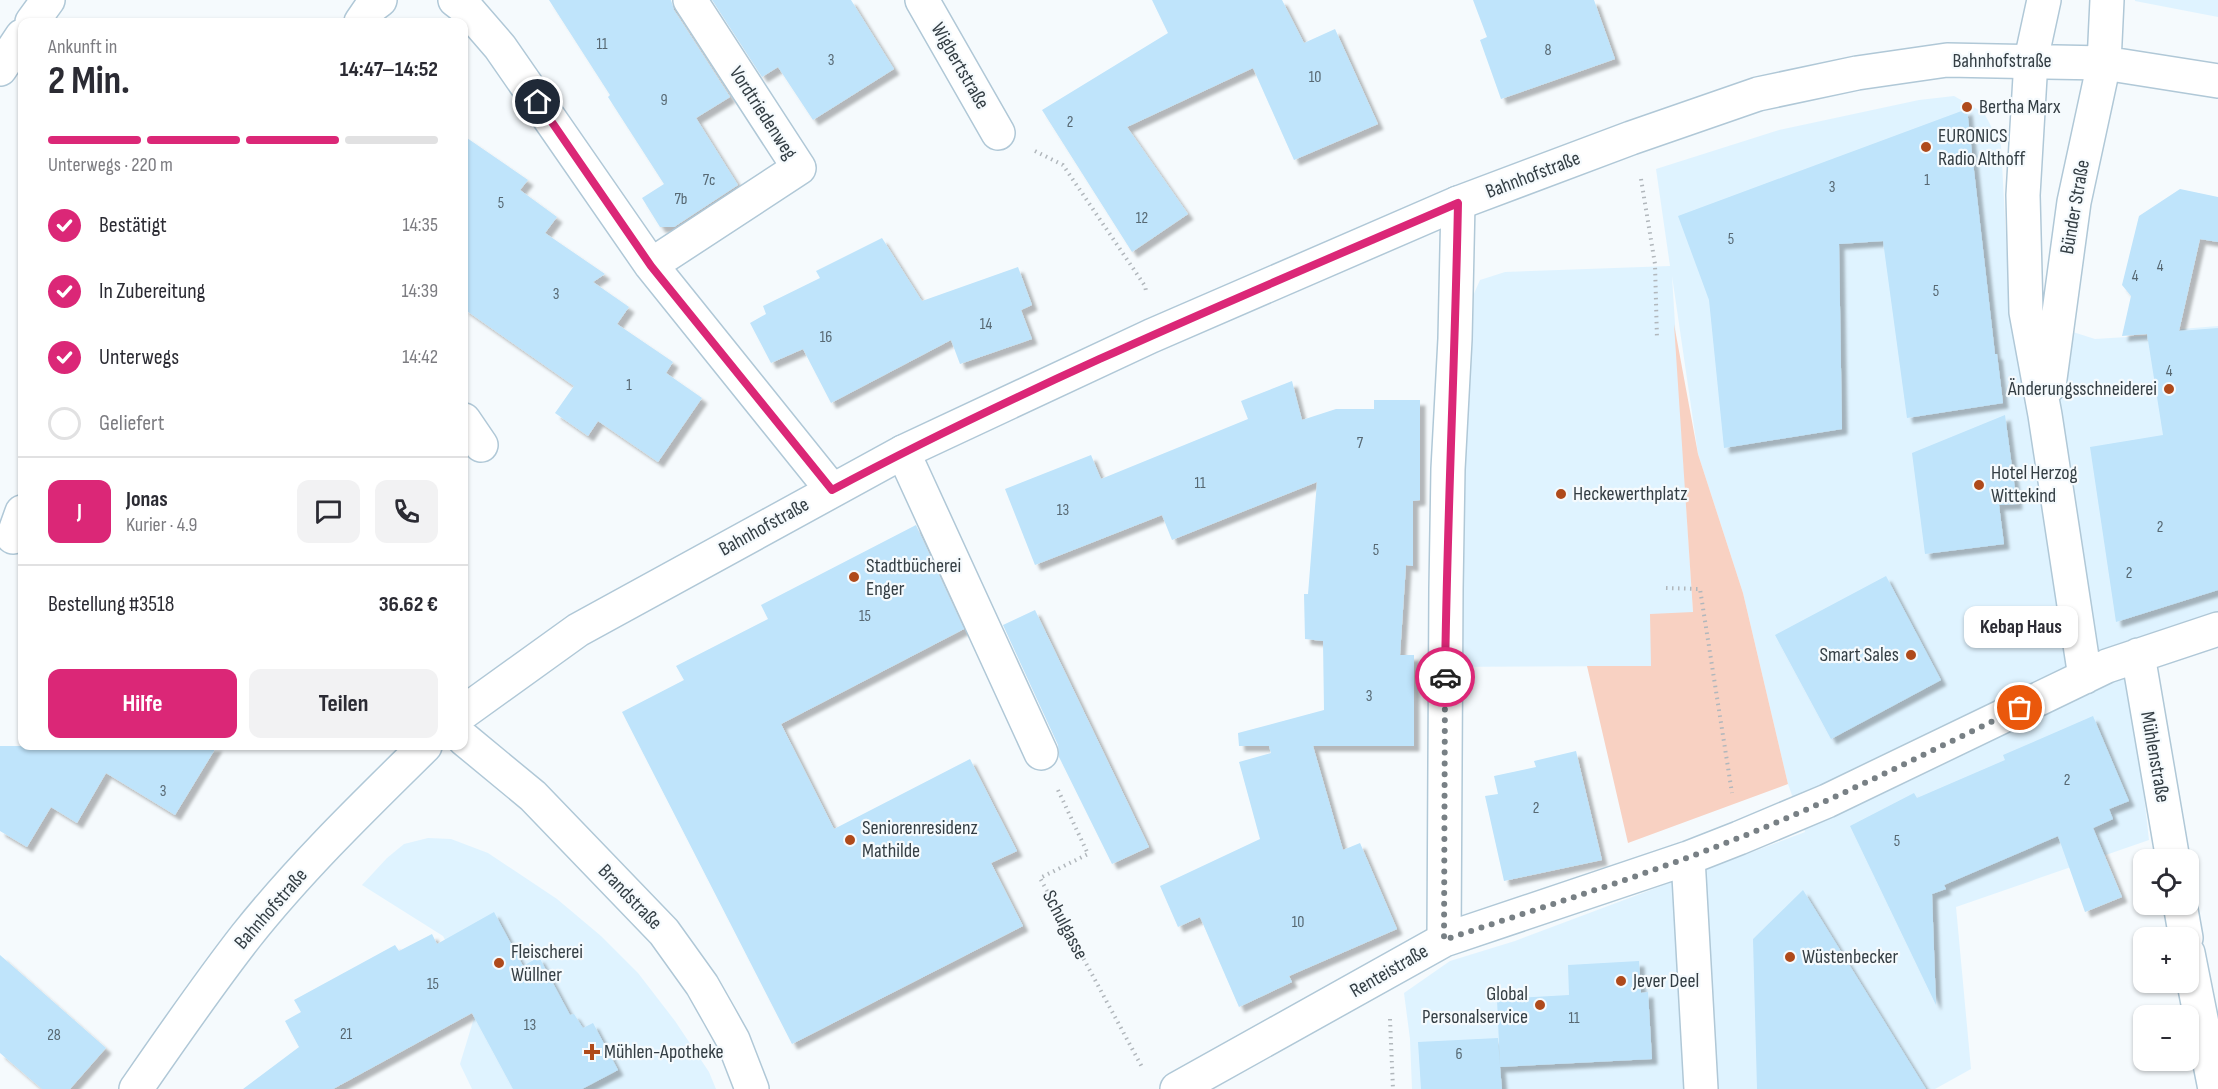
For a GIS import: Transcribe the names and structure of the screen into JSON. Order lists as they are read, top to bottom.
{
  "streets": {
    "street": [
      "Bahnhofstraße",
      "Wigbertstraße",
      "Vordtriedenweg",
      "Bünder Straße",
      "Mühlenstraße",
      "Brandstraße",
      "Renteistraße"
    ],
    "path": ["Schulgasse"]
  },
  "crossings": [
    ["Bahnhofstraße", "Bünder Straße"],
    ["Bünder Straße", "Renteistraße"],
    ["Mühlenstraße", "Renteistraße"]
  ],
  "places": {
    "other": [
      "Bertha Marx",
      "EURONICS Radio Althoff",
      "Änderungsschneiderei",
      "Hotel Herzog Wittekind",
      "Heckewerthplatz",
      "Stadtbücherei Enger",
      "Smart Sales",
      "Kebap Haus",
      "Seniorenresidenz Mathilde",
      "Wüstenbecker",
      "Fleischerei Wüllner",
      "Jever Deel",
      "Global Personalservice"
    ],
    "health": ["Mühlen-Apotheke"]
  },
  "house_numbers": [
    "11",
    "8",
    "3",
    "10",
    "9",
    "2",
    "7c",
    "1",
    "3",
    "7b",
    "5",
    "12",
    "5",
    "4",
    "4",
    "5",
    "3",
    "14",
    "16",
    "4",
    "1",
    "7",
    "11",
    "13",
    "2",
    "5",
    "2",
    "15",
    "3",
    "2",
    "3",
    "2",
    "5",
    "10",
    "15",
    "11",
    "13",
    "21",
    "28",
    "6"
  ],
  "page": {
    "heading": ["2 Min.", "Ankunft in", "14:47–14:52"],
    "panel": [
      "Jonas",
      "Kurier · 4.9",
      "Bestellung #3518",
      "36.62 €"
    ],
    "bar": "Unterwegs · 220 m",
    "list": [
      ["Bestätigt", "14:35"],
      ["In Zubereitung", "14:39"],
      ["Unterwegs", "14:42"],
      "Geliefert"
    ],
    "round": "J",
    "bubble": "Kebap Haus",
    "buttons": ["Hilfe", "Teilen"],
    "map_buttons": ["+", "−"]
  }
}
